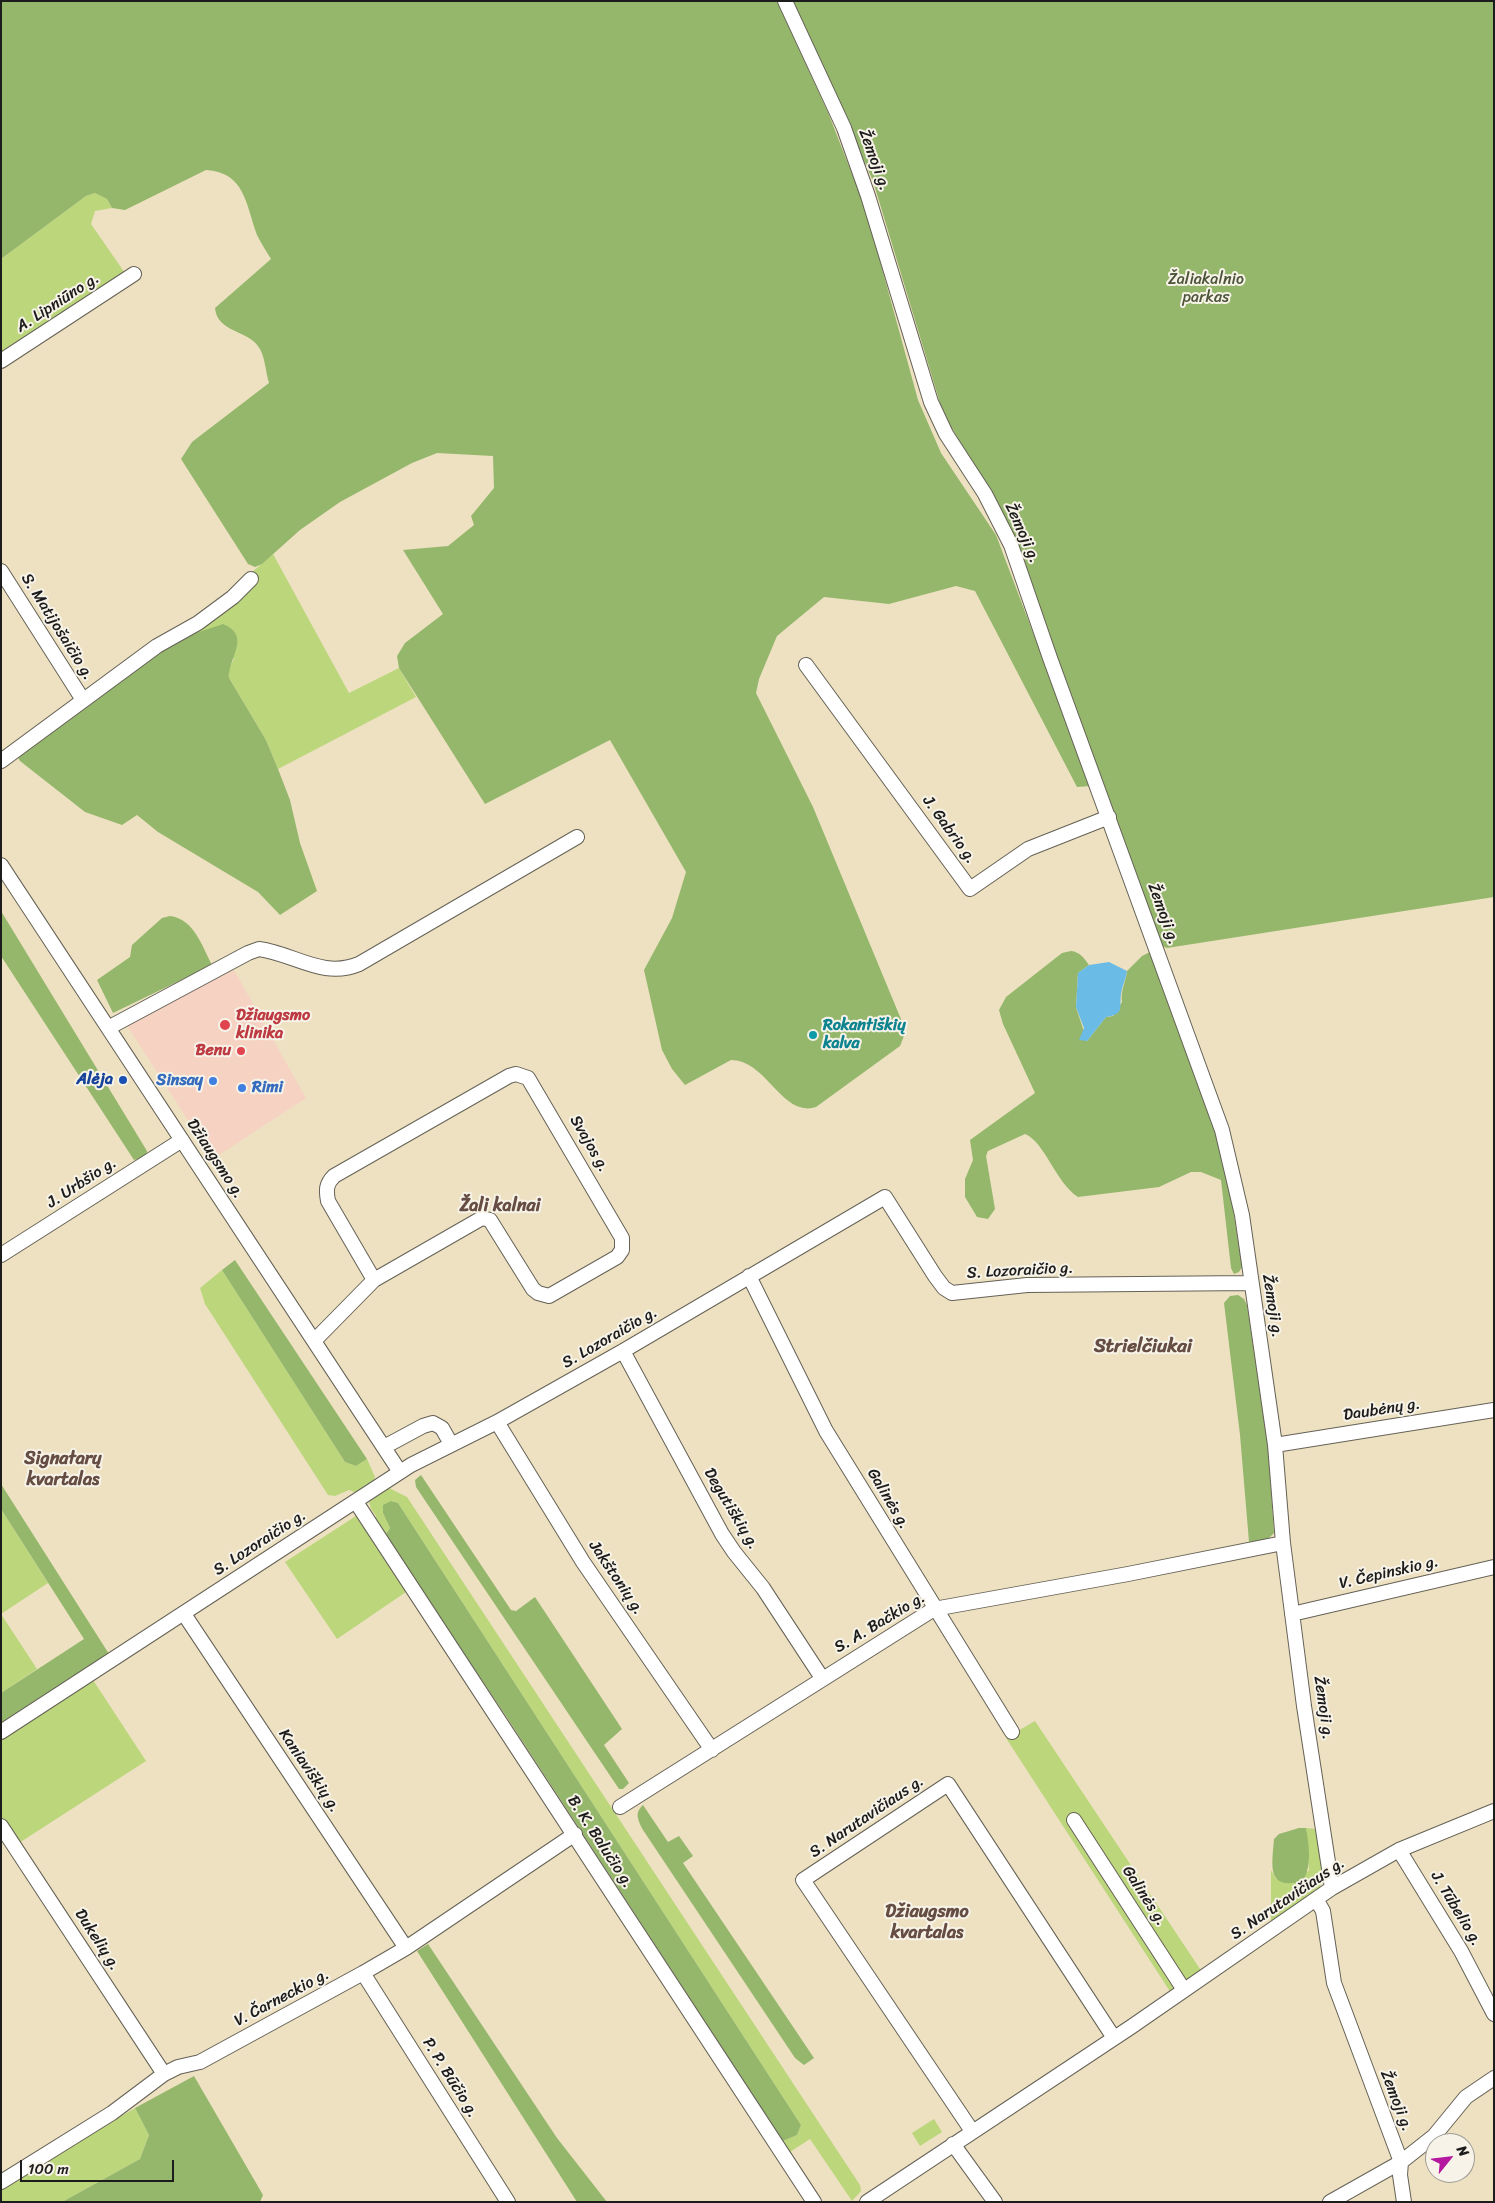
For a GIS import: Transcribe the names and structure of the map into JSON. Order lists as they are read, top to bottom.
{
  "streets": {
    "street": [
      "Žemoji g.",
      "A. Lipniūno g.",
      "S. Matijošaičio g.",
      "J. Gabrio g.",
      "Svajos g.",
      "Džiaugsmo g.",
      "J. Urbšio g.",
      "S. Lozoraičio g.",
      "Daubėnų g.",
      "Galinės g.",
      "Degutiškių g.",
      "V. Čepinskio g.",
      "Jakštonių g.",
      "S. A. Bačkio g.",
      "Kaniaviškių g.",
      "S. Narutavičiaus g.",
      "B. K. Balučio g.",
      "J. Tūbelio g.",
      "Dukelių g.",
      "V. Čarneckio g.",
      "P. P. Būčio g."
    ]
  },
  "crossings": [
    ["Žemoji g.", "J. Gabrio g."],
    ["Žemoji g.", "S. Lozoraičio g."],
    ["Žemoji g.", "Daubėnų g."],
    ["Žemoji g.", "V. Čepinskio g."],
    ["Žemoji g.", "S. A. Bačkio g."],
    ["Žemoji g.", "S. Narutavičiaus g."],
    ["Svajos g.", "Džiaugsmo g."],
    ["Džiaugsmo g.", "J. Urbšio g."],
    ["Džiaugsmo g.", "S. Lozoraičio g."],
    ["S. Lozoraičio g.", "Galinės g."],
    ["S. Lozoraičio g.", "Degutiškių g."],
    ["S. Lozoraičio g.", "Jakštonių g."],
    ["S. Lozoraičio g.", "Kaniaviškių g."],
    ["S. Lozoraičio g.", "B. K. Balučio g."],
    ["Galinės g.", "S. A. Bačkio g."],
    ["Galinės g.", "S. Narutavičiaus g."],
    ["Degutiškių g.", "S. A. Bačkio g."],
    ["Jakštonių g.", "S. A. Bačkio g."],
    ["Kaniaviškių g.", "V. Čarneckio g."],
    ["S. Narutavičiaus g.", "J. Tūbelio g."],
    ["B. K. Balučio g.", "V. Čarneckio g."],
    ["Dukelių g.", "V. Čarneckio g."],
    ["V. Čarneckio g.", "P. P. Būčio g."]
  ],
  "districts": [
    "Žali kalnai",
    "Strielčiukai",
    "Signatarų kvartalas",
    "Džiaugsmo kvartalas"
  ],
  "parks": ["Žaliakalnio parkas"],
  "places": [
    "Džiaugsmo klinika",
    "Rokantiškių kalva",
    "Benu",
    "Alėja",
    "Sinsay",
    "Rimi"
  ],
  "scale_bar": "100 m",
  "north": "top right"
}
